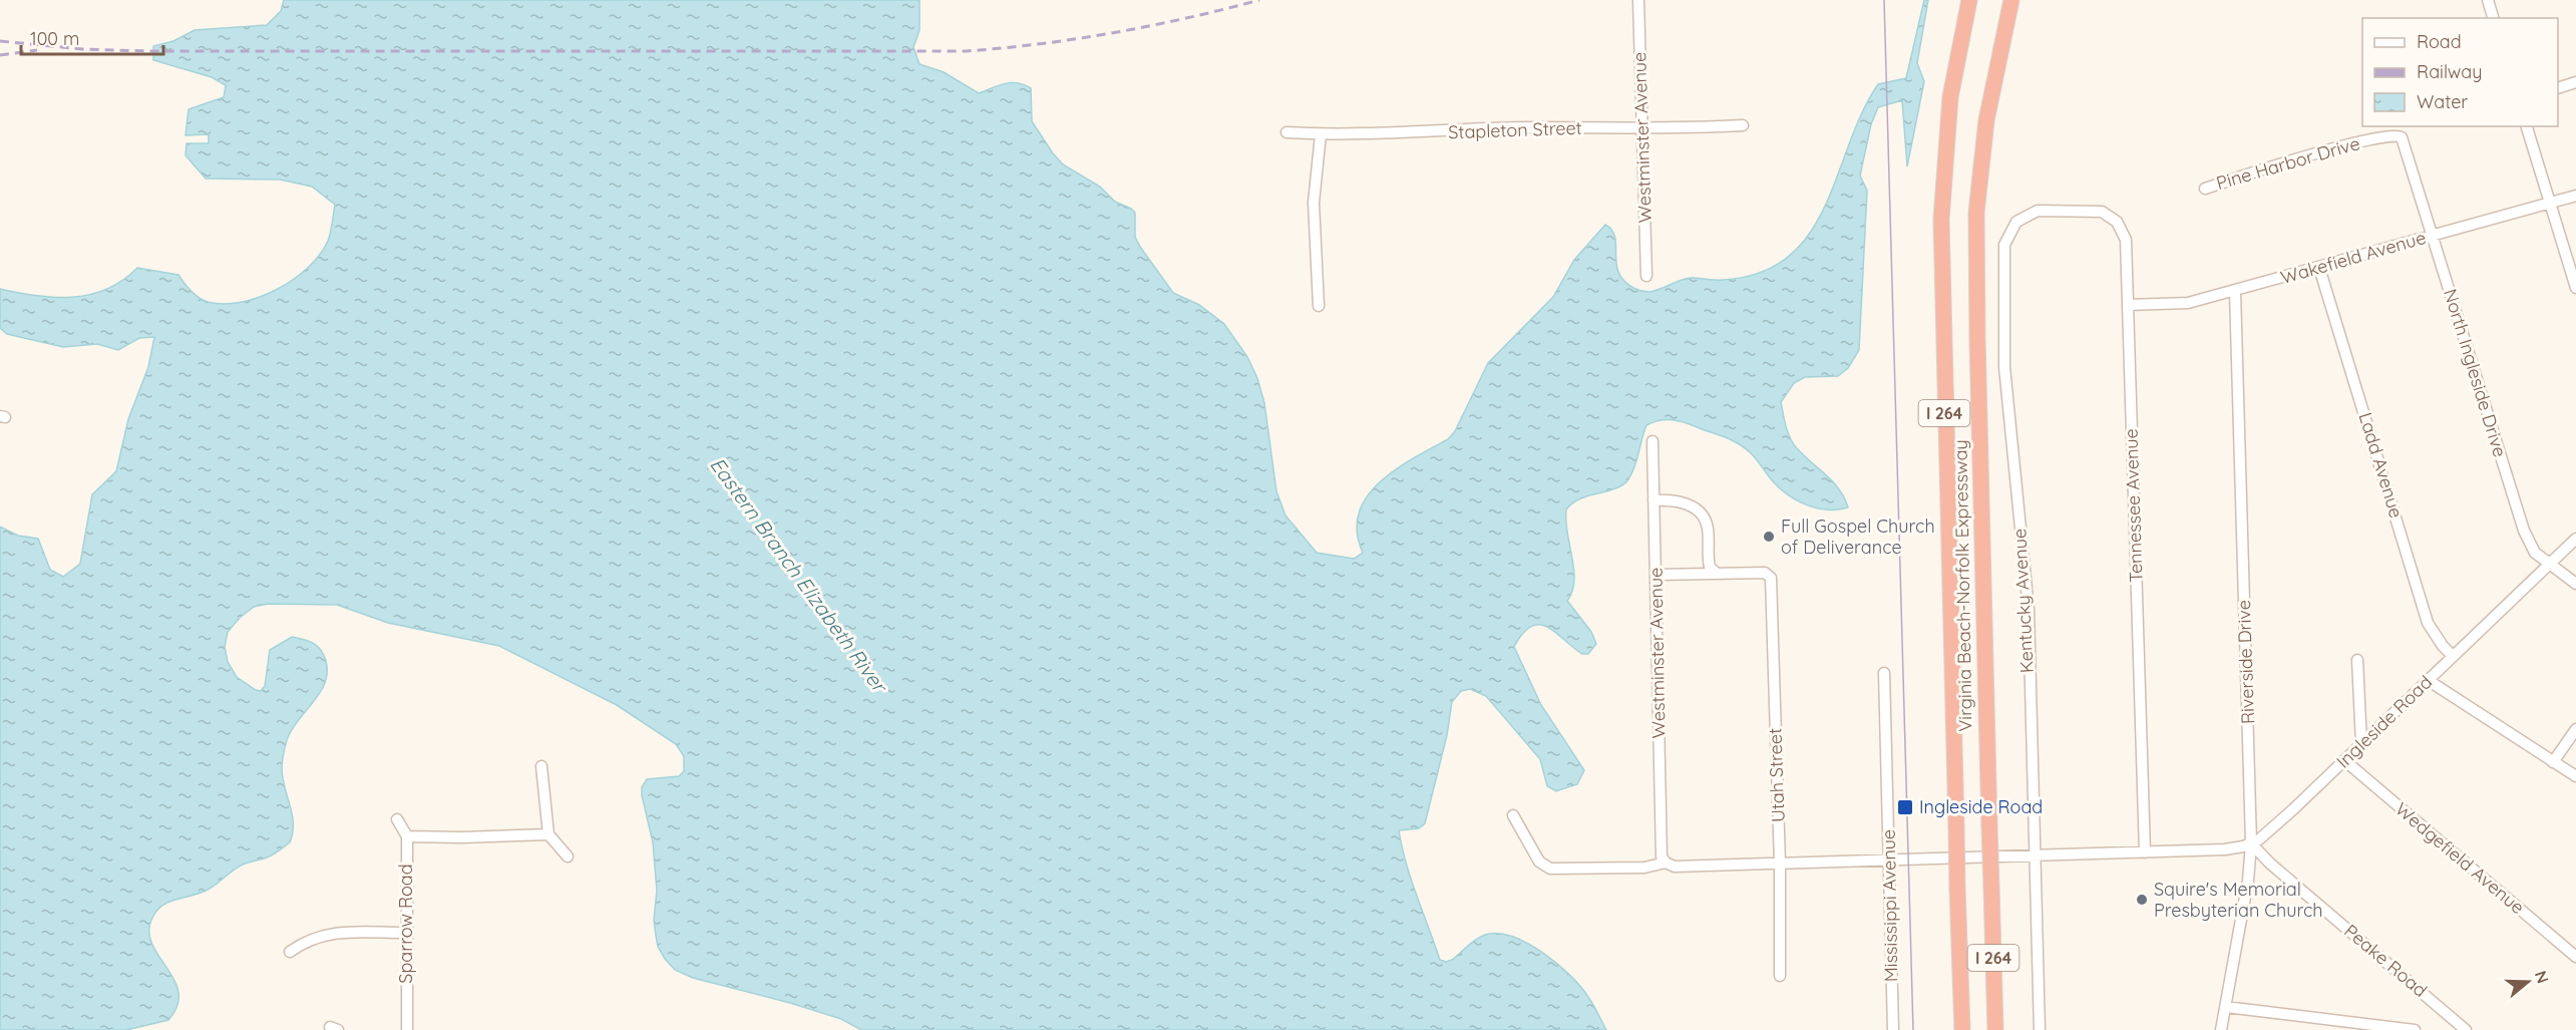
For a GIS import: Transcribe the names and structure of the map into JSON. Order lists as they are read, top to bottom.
{
  "streets": {
    "highway": ["I 264", "Virginia Beach-Norfolk Expressway"],
    "street": [
      "Stapleton Street",
      "Westminster Avenue",
      "Pine Harbor Drive",
      "Wakefield Avenue",
      "North Ingleside Drive",
      "Ladd Avenue",
      "Tennessee Avenue",
      "Kentucky Avenue",
      "Riverside Drive",
      "Ingleside Road",
      "Utah Street",
      "Wedgefield Avenue",
      "Mississippi Avenue",
      "Sparrow Road",
      "Peake Road"
    ]
  },
  "crossings": [
    ["Stapleton Street", "Westminster Avenue"],
    ["Westminster Avenue", "Ingleside Road"],
    ["Pine Harbor Drive", "North Ingleside Drive"],
    ["Wakefield Avenue", "North Ingleside Drive"],
    ["Wakefield Avenue", "Ladd Avenue"],
    ["Wakefield Avenue", "Tennessee Avenue"],
    ["Wakefield Avenue", "Riverside Drive"],
    ["North Ingleside Drive", "Ingleside Road"],
    ["Ladd Avenue", "Ingleside Road"],
    ["Tennessee Avenue", "Kentucky Avenue"],
    ["Tennessee Avenue", "Ingleside Road"],
    ["Kentucky Avenue", "Ingleside Road"],
    ["Riverside Drive", "Ingleside Road"],
    ["Riverside Drive", "Peake Road"],
    ["Ingleside Road", "Utah Street"],
    ["Ingleside Road", "Wedgefield Avenue"],
    ["Ingleside Road", "Mississippi Avenue"],
    ["Ingleside Road", "Peake Road"]
  ],
  "water": ["Eastern Branch Elizabeth River"],
  "places": {
    "other": ["Full Gospel Church of Deliverance", "Squire's Memorial Presbyterian Church"],
    "transit": ["Ingleside Road"]
  },
  "legend": ["Road", "Railway", "Water"],
  "scale_bar": "100 m",
  "north": "right"
}
